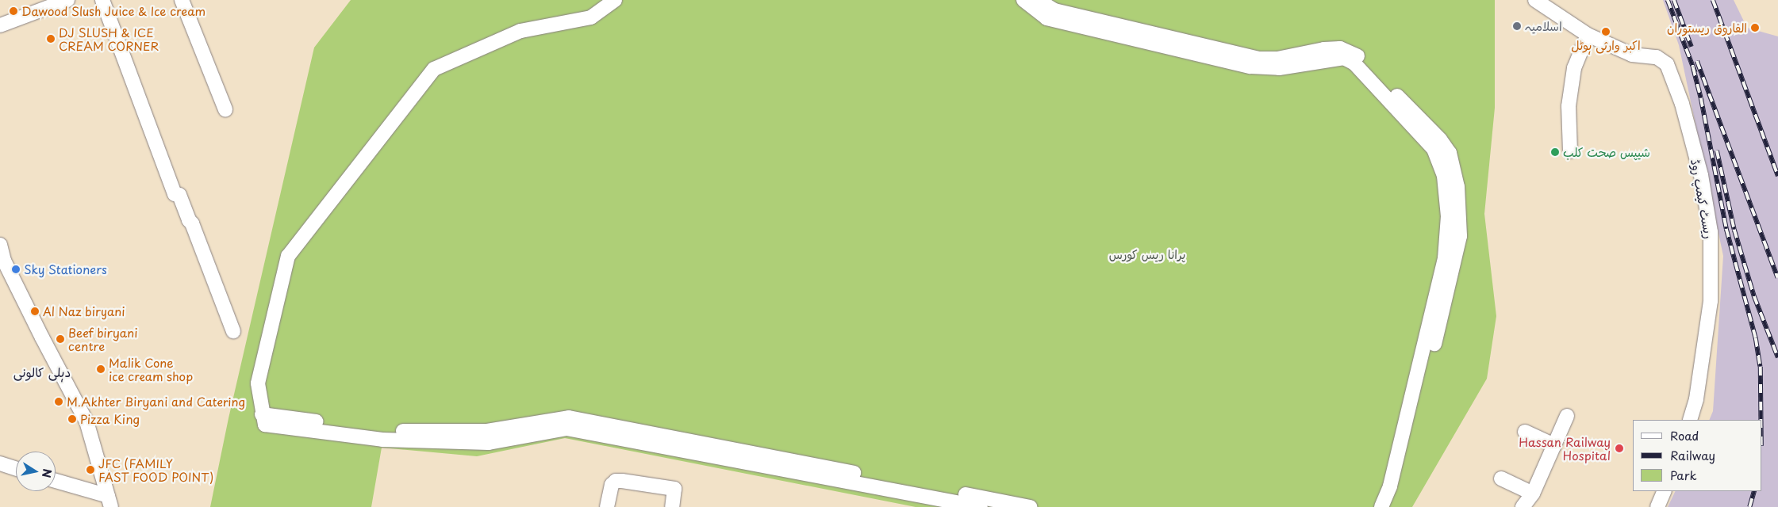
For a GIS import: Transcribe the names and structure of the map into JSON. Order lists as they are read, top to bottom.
{
  "streets": {
    "street": ["ریسٹ کیمپ روڈ"]
  },
  "districts": ["دہلی کالونی"],
  "parks": ["پرانا ریس کورس"],
  "places": [
    "Dawood Slush Juice & Ice cream",
    "اسلامیہ",
    "الفاروق ریستوران",
    "اکبر وارثی ہوٹل",
    "DJ SLUSH & ICE CREAM CORNER",
    "شیپس صحت کلب",
    "Sky Stationers",
    "Al Naz biryani",
    "Beef biryani centre",
    "Malik Cone ice cream shop",
    "M.Akhter Biryani and Catering",
    "Pizza King",
    "Hassan Railway Hospital",
    "JFC (FAMILY FAST FOOD POINT)"
  ],
  "legend": ["Road", "Railway", "Park"],
  "north": "right"
}
